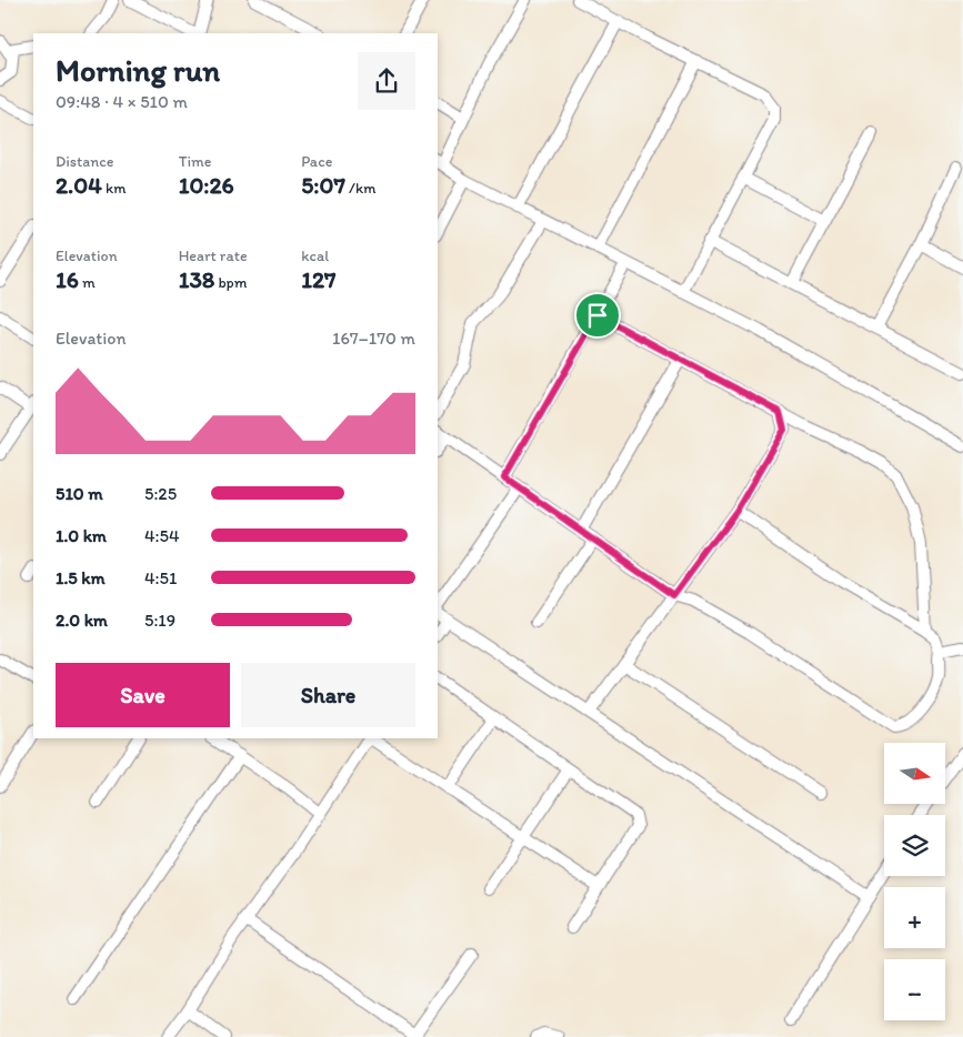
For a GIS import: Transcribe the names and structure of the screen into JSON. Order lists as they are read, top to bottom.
{
  "north": "right",
  "page": {
    "heading": ["Morning run", "09:48 · 4 × 510 m"],
    "stats": [
      ["Distance", "2.04 km"],
      ["Time", "10:26"],
      ["Pace", "5:07 /km"],
      ["Elevation", "16 m"],
      ["Heart rate", "138 bpm"],
      ["kcal", "127"]
    ],
    "chart": ["Elevation", "167–170 m"],
    "list": [
      {
        "name": "510 m",
        "note": "5:25"
      },
      {
        "name": "1.0 km",
        "note": "4:54"
      },
      {
        "name": "1.5 km",
        "note": "4:51"
      },
      {
        "name": "2.0 km",
        "note": "5:19"
      }
    ],
    "buttons": ["Save", "Share"],
    "map_buttons": ["+", "−"]
  }
}
